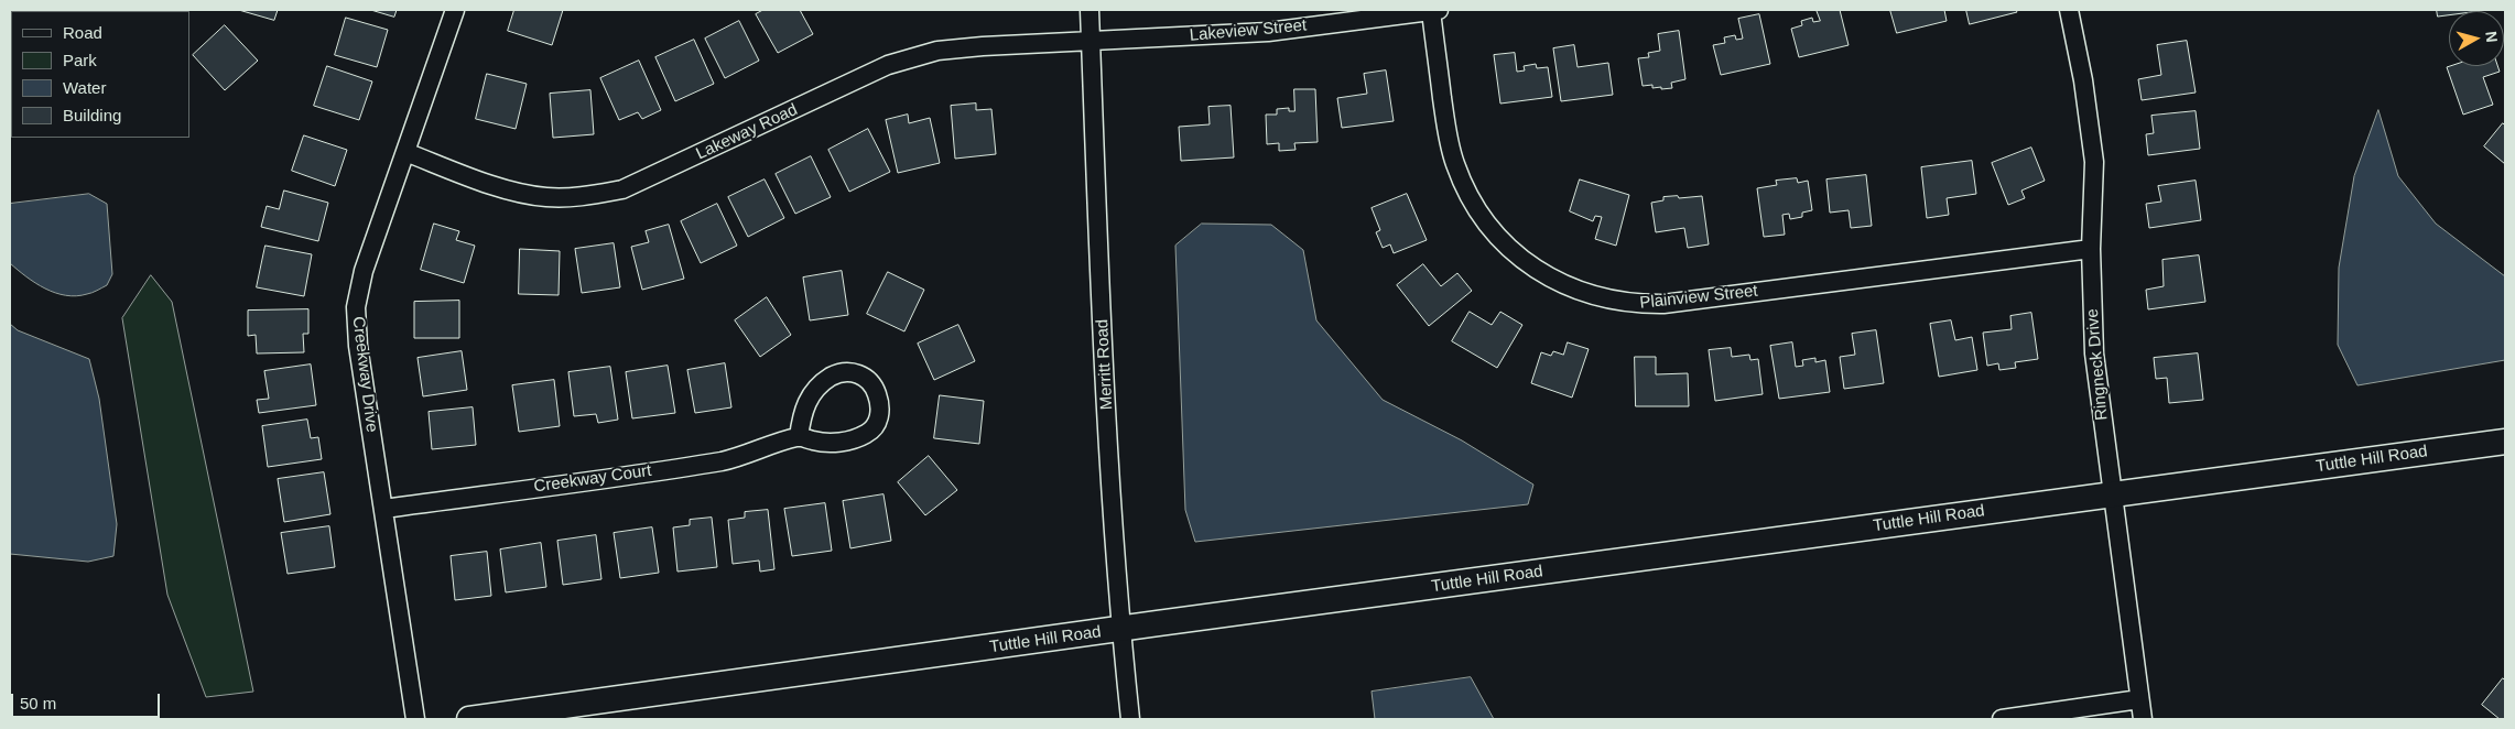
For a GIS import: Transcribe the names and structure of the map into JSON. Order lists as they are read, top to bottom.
{
  "streets": {
    "main road": ["Tuttle Hill Road"],
    "street": [
      "Lakeview Street",
      "Lakeway Road",
      "Plainview Street",
      "Merritt Road",
      "Ringneck Drive",
      "Creekway Drive",
      "Creekway Court"
    ]
  },
  "crossings": [
    ["Lakeview Street", "Lakeway Road"],
    ["Lakeview Street", "Plainview Street"],
    ["Lakeview Street", "Merritt Road"],
    ["Lakeway Road", "Merritt Road"],
    ["Lakeway Road", "Creekway Drive"],
    ["Plainview Street", "Ringneck Drive"],
    ["Merritt Road", "Tuttle Hill Road"],
    ["Ringneck Drive", "Tuttle Hill Road"],
    ["Creekway Drive", "Creekway Court"]
  ],
  "legend": [
    "Road",
    "Park",
    "Water",
    "Building"
  ],
  "scale_bar": "50 m",
  "north": "right"
}
